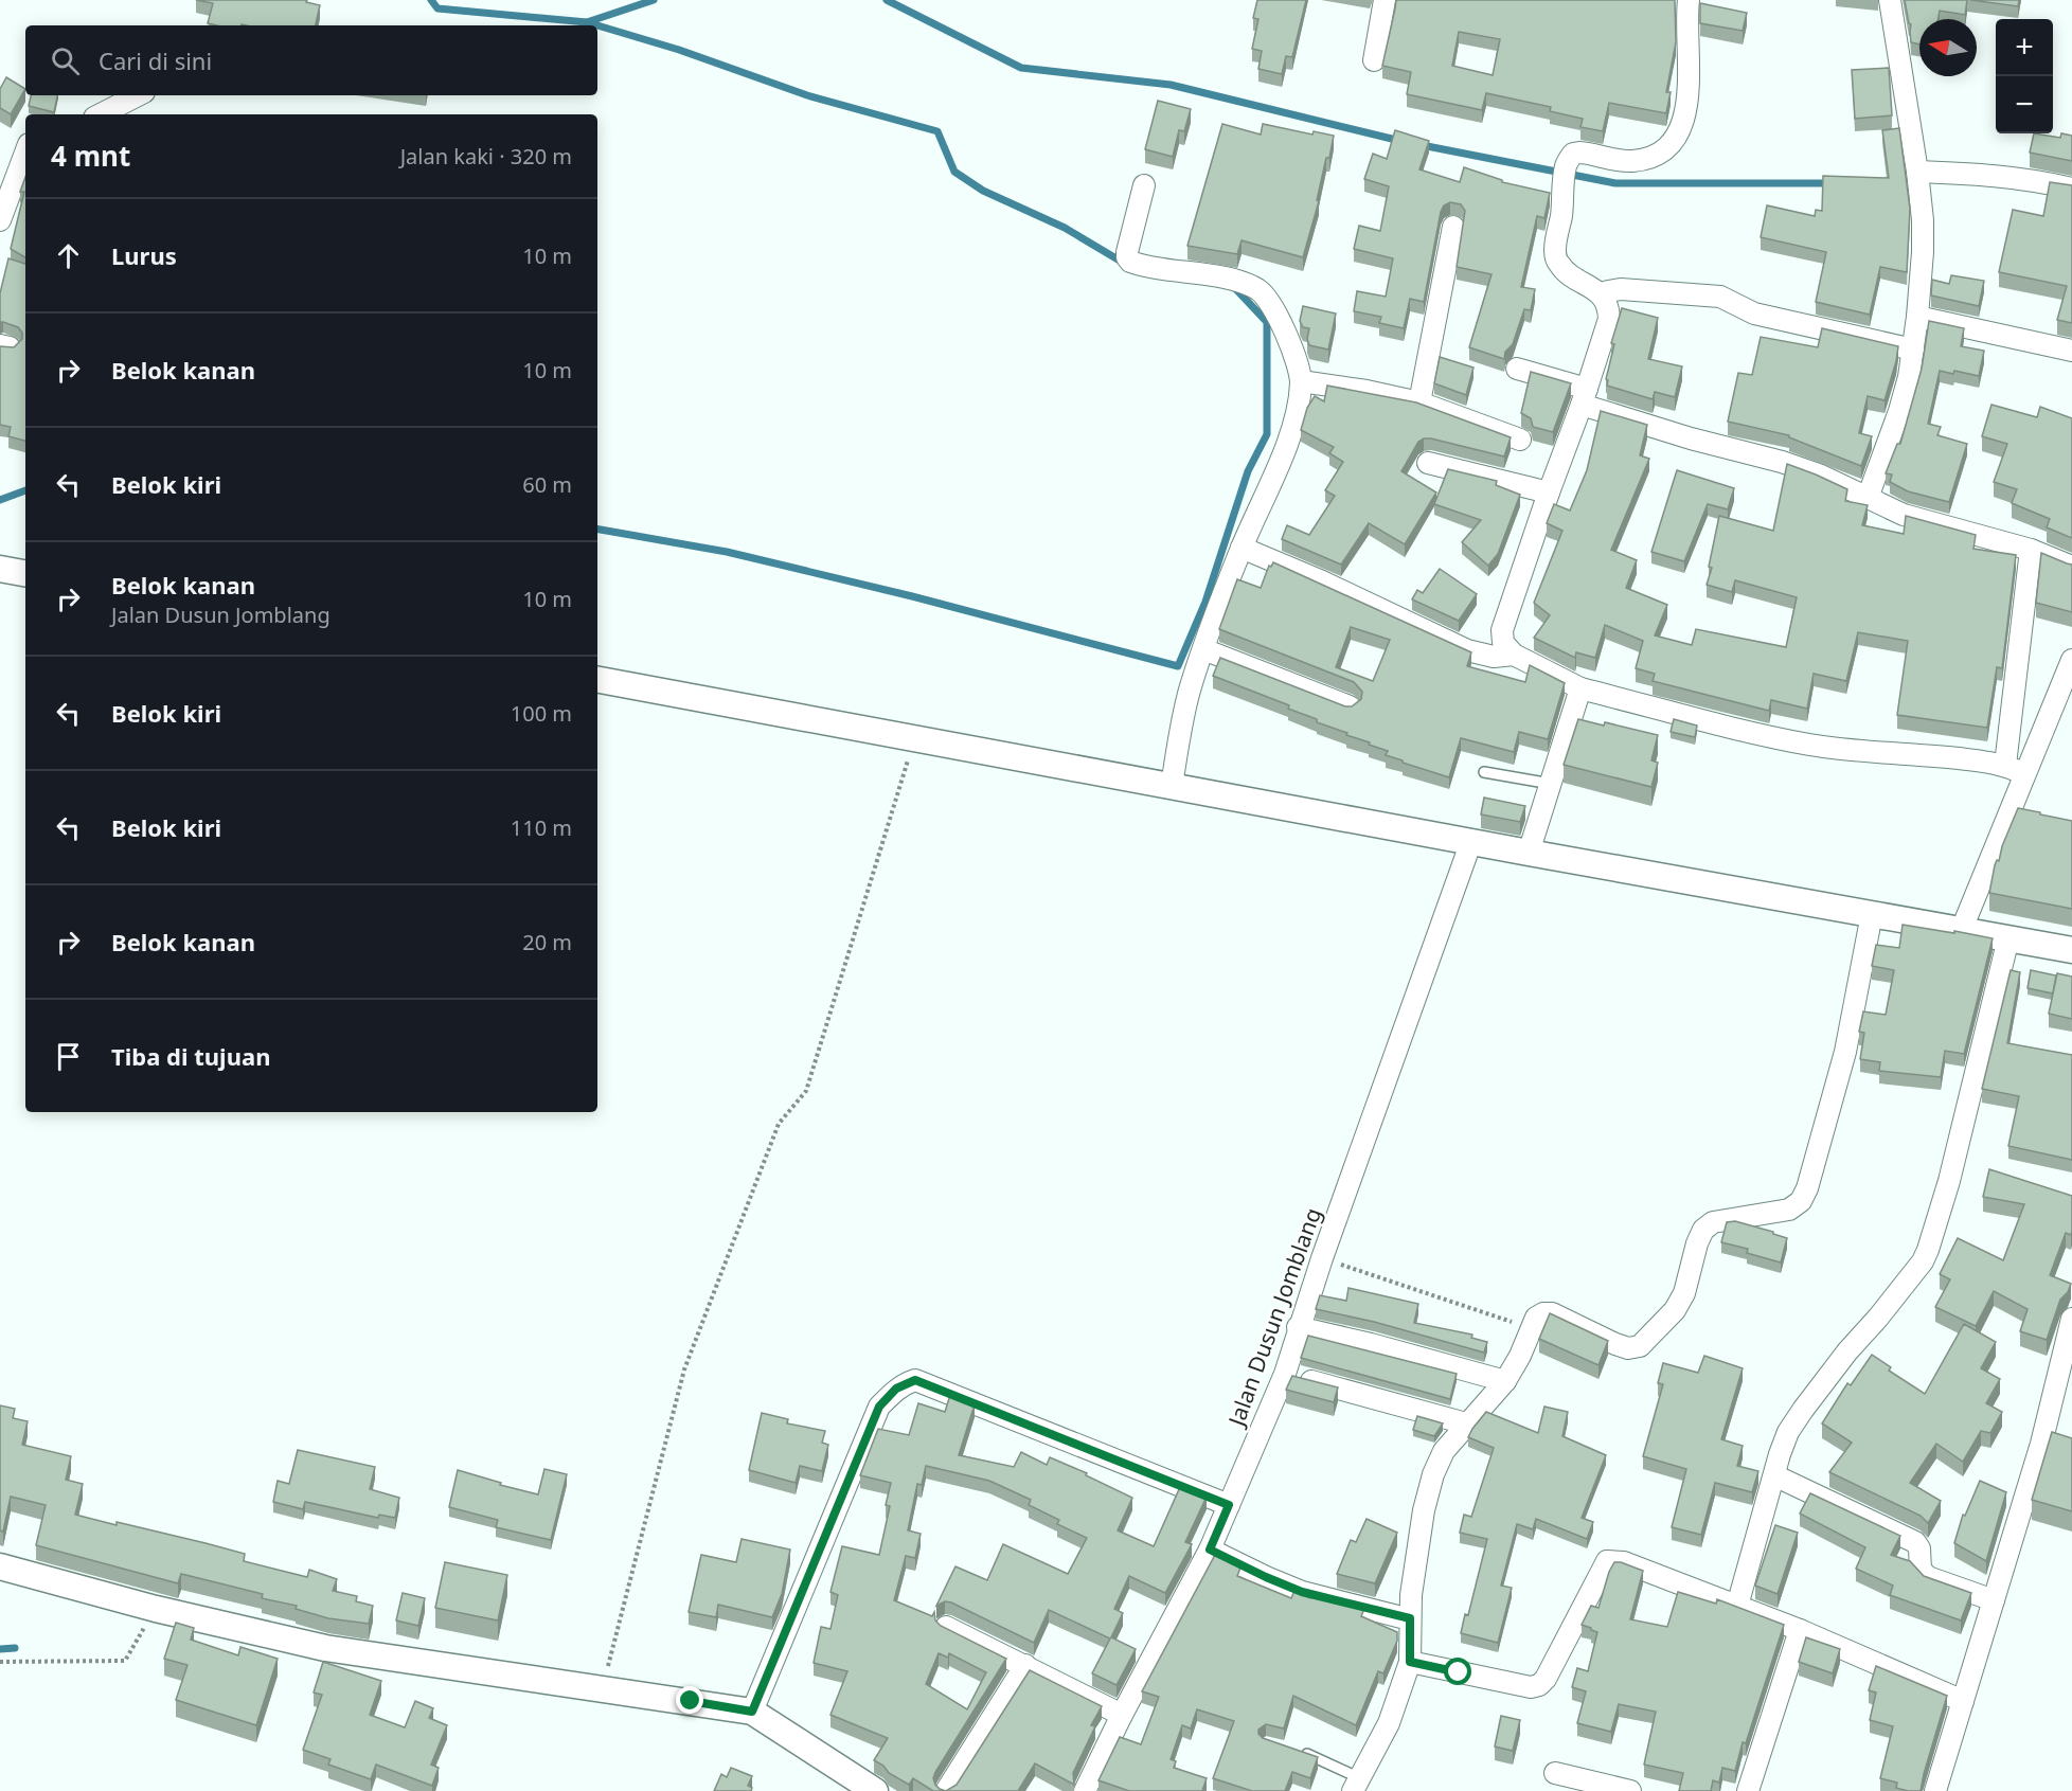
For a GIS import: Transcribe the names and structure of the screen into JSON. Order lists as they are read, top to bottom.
{
  "streets": {
    "street": ["Jalan Dusun Jomblang"]
  },
  "north": "left",
  "page": {
    "map_buttons": ["+", "−"],
    "search": "Cari di sini",
    "heading": ["4 mnt", "Jalan kaki · 320 m"],
    "list": [
      ["Lurus", "10 m"],
      ["Belok kanan", "10 m"],
      ["Belok kiri", "60 m"],
      ["Belok kanan", "Jalan Dusun Jomblang", "10 m"],
      ["Belok kiri", "100 m"],
      ["Belok kiri", "110 m"],
      ["Belok kanan", "20 m"],
      "Tiba di tujuan"
    ]
  }
}
